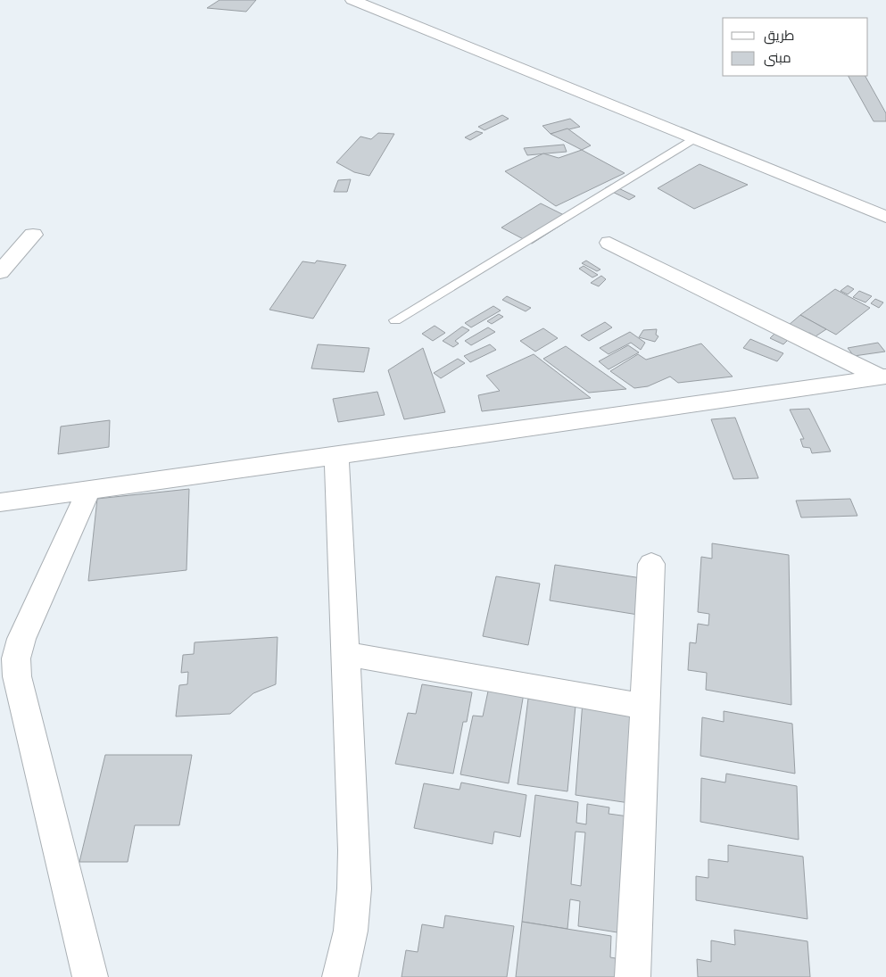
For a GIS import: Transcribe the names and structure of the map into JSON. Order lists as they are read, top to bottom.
{
  "legend": ["طريق", "مبنى"]
}
